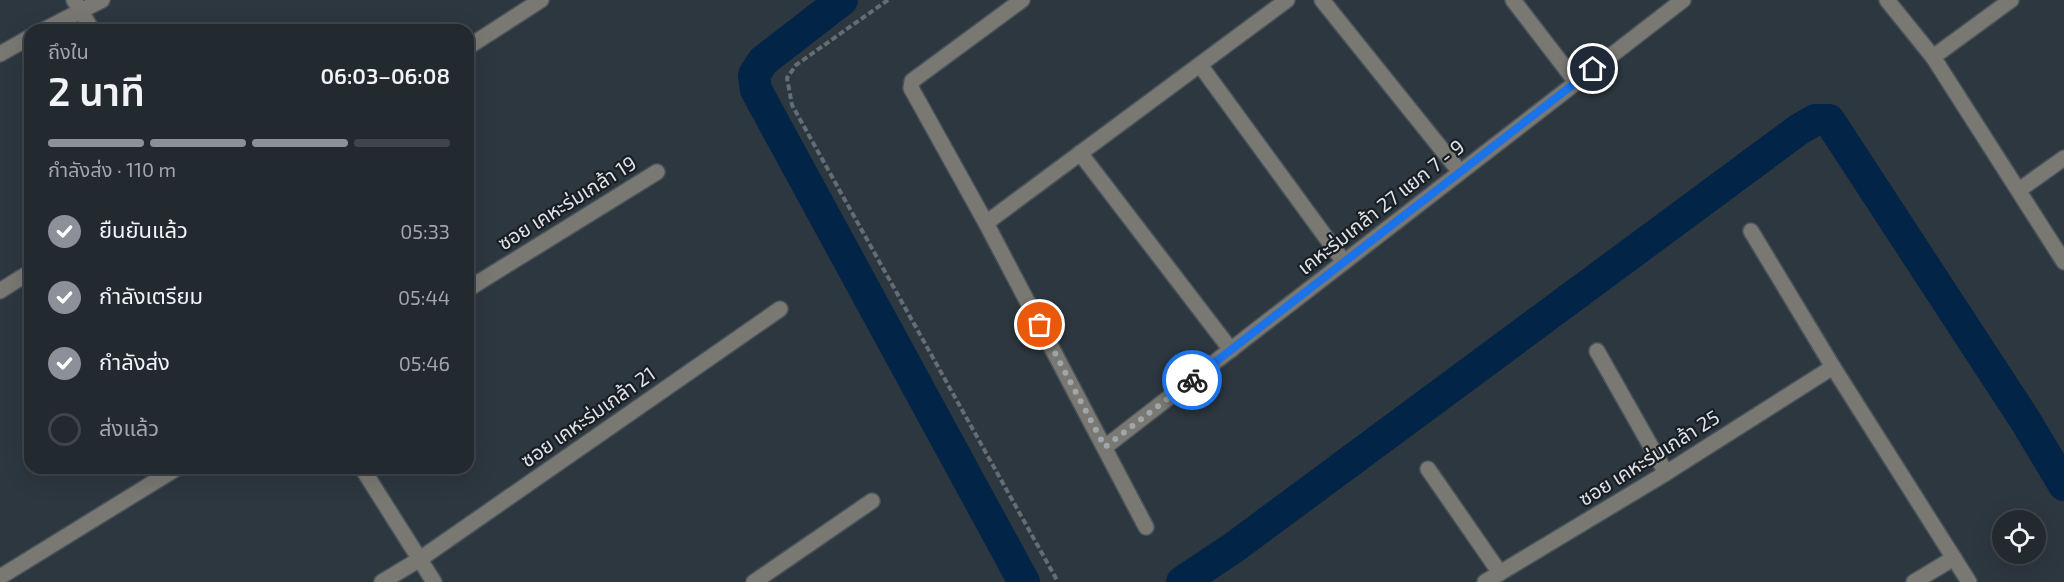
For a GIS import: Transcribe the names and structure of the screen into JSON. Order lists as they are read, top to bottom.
{
  "streets": {
    "street": [
      "ซอย เคหะร่มเกล้า 19",
      "เคหะร่มเกล้า 27 แยก 7 - 9",
      "ซอย เคหะร่มเกล้า 21",
      "ซอย เคหะร่มเกล้า 25"
    ]
  },
  "page": {
    "heading": ["2 นาที", "ถึงใน", "06:03–06:08"],
    "bar": "กำลังส่ง · 110 m",
    "list": [
      ["ยืนยันแล้ว", "05:33"],
      ["กำลังเตรียม", "05:44"],
      ["กำลังส่ง", "05:46"],
      "ส่งแล้ว"
    ]
  }
}
